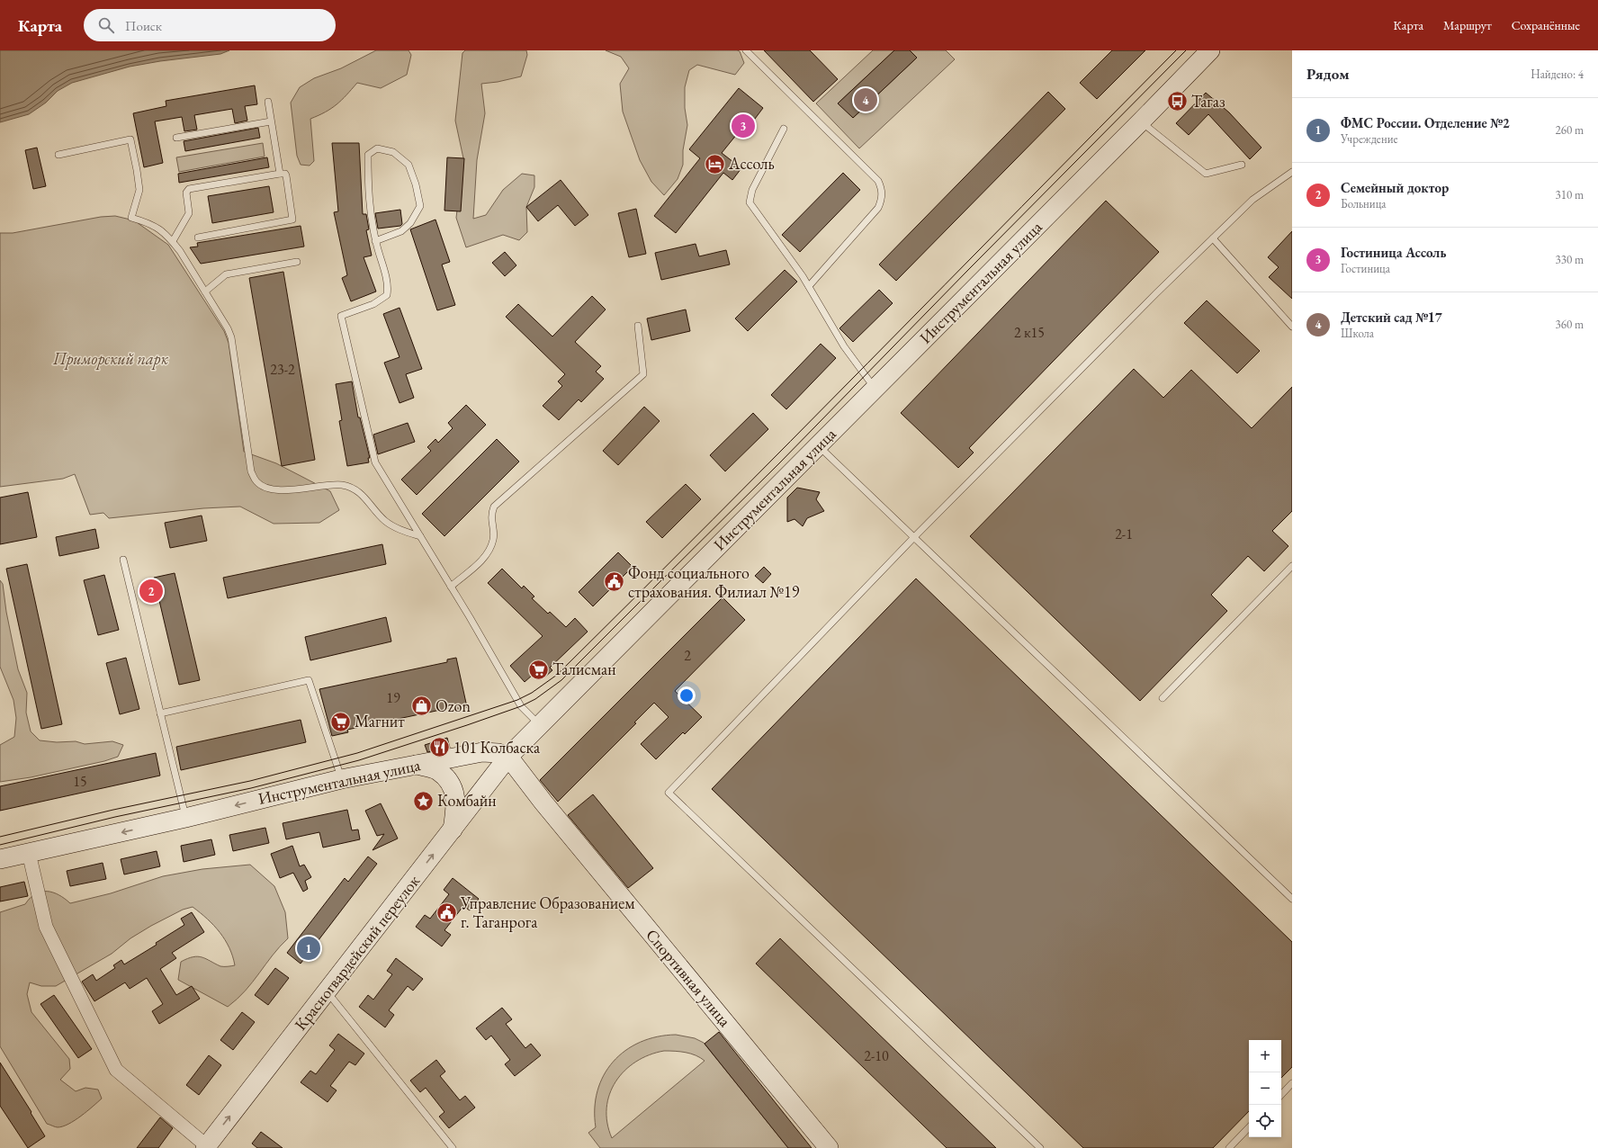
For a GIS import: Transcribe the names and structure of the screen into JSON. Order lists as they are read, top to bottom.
{
  "streets": {
    "street": ["Инструментальная улица", "Красногвардейский переулок", "Спортивная улица"]
  },
  "crossings": [
    ["Инструментальная улица", "Красногвардейский переулок"],
    ["Инструментальная улица", "Спортивная улица"],
    ["Красногвардейский переулок", "Спортивная улица"]
  ],
  "one_way": ["Красногвардейский переулок"],
  "parks": ["Приморский парк"],
  "places": {
    "bus stop": ["Тагаз"],
    "hotel": ["Ассоль"],
    "public building": ["Фонд социального страхования. Филиал №19", "Управление Образованием г. Таганрога"],
    "supermarket": ["Талисман", "Магнит"],
    "shop": ["Ozon"],
    "restaurant": ["101 Колбаска"],
    "place": ["Комбайн"]
  },
  "house_numbers": [
    "2 к15",
    "23-2",
    "2-1",
    "2",
    "19",
    "15",
    "2-10"
  ],
  "page": {
    "header": "Карта",
    "search": "Поиск",
    "nav": ["Карта", "Маршрут", "Сохранённые"],
    "heading": ["Рядом", "Найдено: 4"],
    "pins": [
      "4",
      "3",
      "2",
      "1"
    ],
    "list": [
      {
        "mark": "1",
        "name": "ФМС России. Отделение №2",
        "note": "Учреждение",
        "value": "260 m"
      },
      {
        "mark": "2",
        "name": "Семейный доктор",
        "note": "Больница",
        "value": "310 m"
      },
      {
        "mark": "3",
        "name": "Гостиница Ассоль",
        "note": "Гостиница",
        "value": "330 m"
      },
      {
        "mark": "4",
        "name": "Детский сад №17",
        "note": "Школа",
        "value": "360 m"
      }
    ],
    "map_buttons": ["+", "−"]
  }
}
